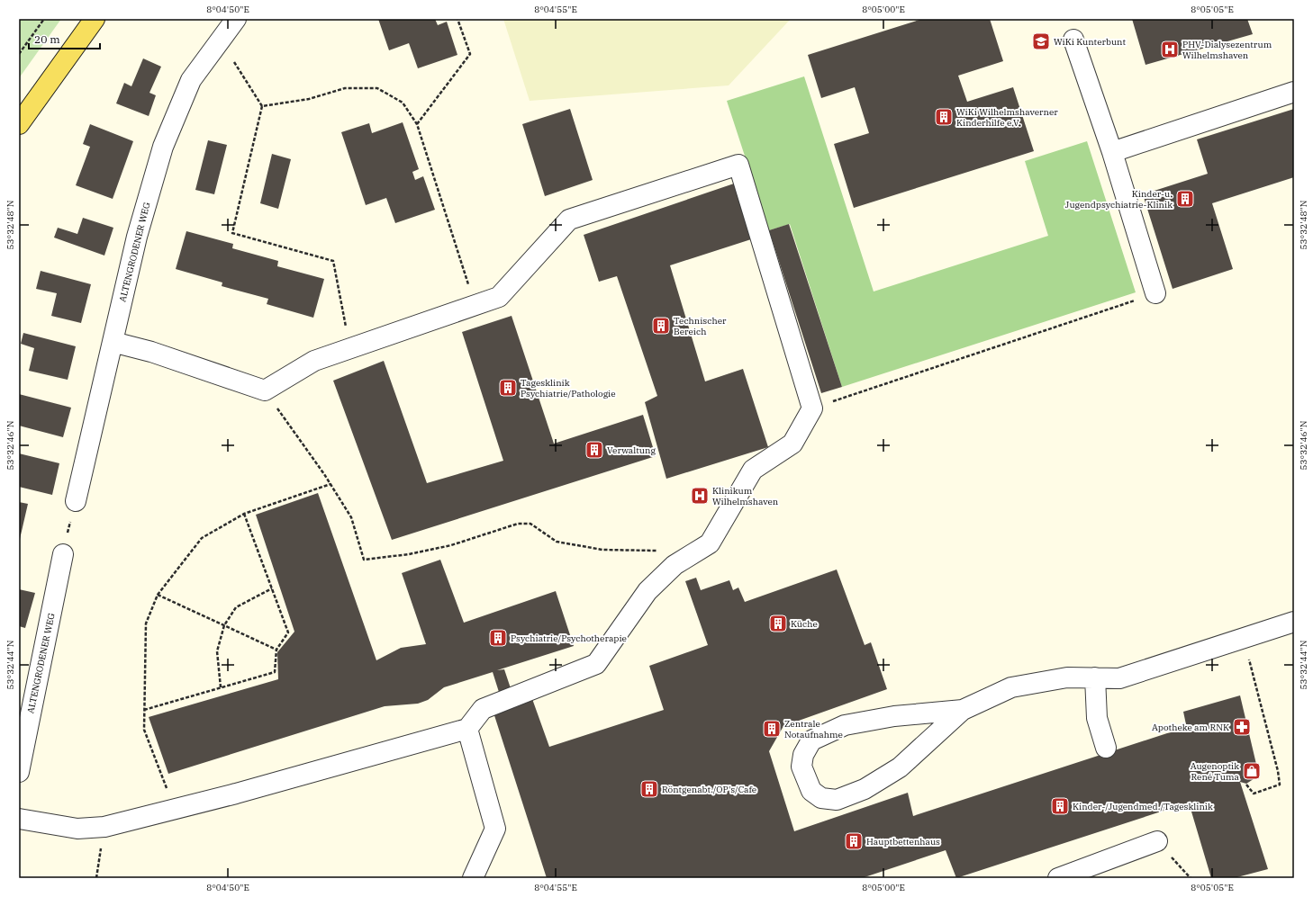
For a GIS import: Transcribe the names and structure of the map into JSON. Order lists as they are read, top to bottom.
{
  "streets": {
    "street": ["ALTENGRODENER WEG"]
  },
  "places": {
    "school or university": ["WiKi Kunterbunt"],
    "hospital": ["PHV-Dialysezentrum Wilhelmshaven", "Klinikum Wilhelmshaven"],
    "building": [
      "WiKi Wilhelmshaverner Kinderhilfe e.V.",
      "Kinder-u. Jugendpsychiatrie-Klinik",
      "Technischer Bereich",
      "Tagesklinik Psychiatrie/Pathologie",
      "Verwaltung",
      "Küche",
      "Psychiatrie/Psychotherapie",
      "Zentrale Notaufnahme",
      "Röntgenabt./OP's/Cafe",
      "Kinder-/Jugendmed./Tagesklinik",
      "Hauptbettenhaus"
    ],
    "pharmacy": ["Apotheke am RNK"],
    "shop": ["Augenoptik René Tuma"]
  },
  "scale_bar": "20 m",
  "coordinates": [
    "8°04'50\"E",
    "8°04'55\"E",
    "8°05'00\"E",
    "8°05'05\"E",
    "53°32'48\"N",
    "53°32'46\"N",
    "53°32'44\"N"
  ]
}
